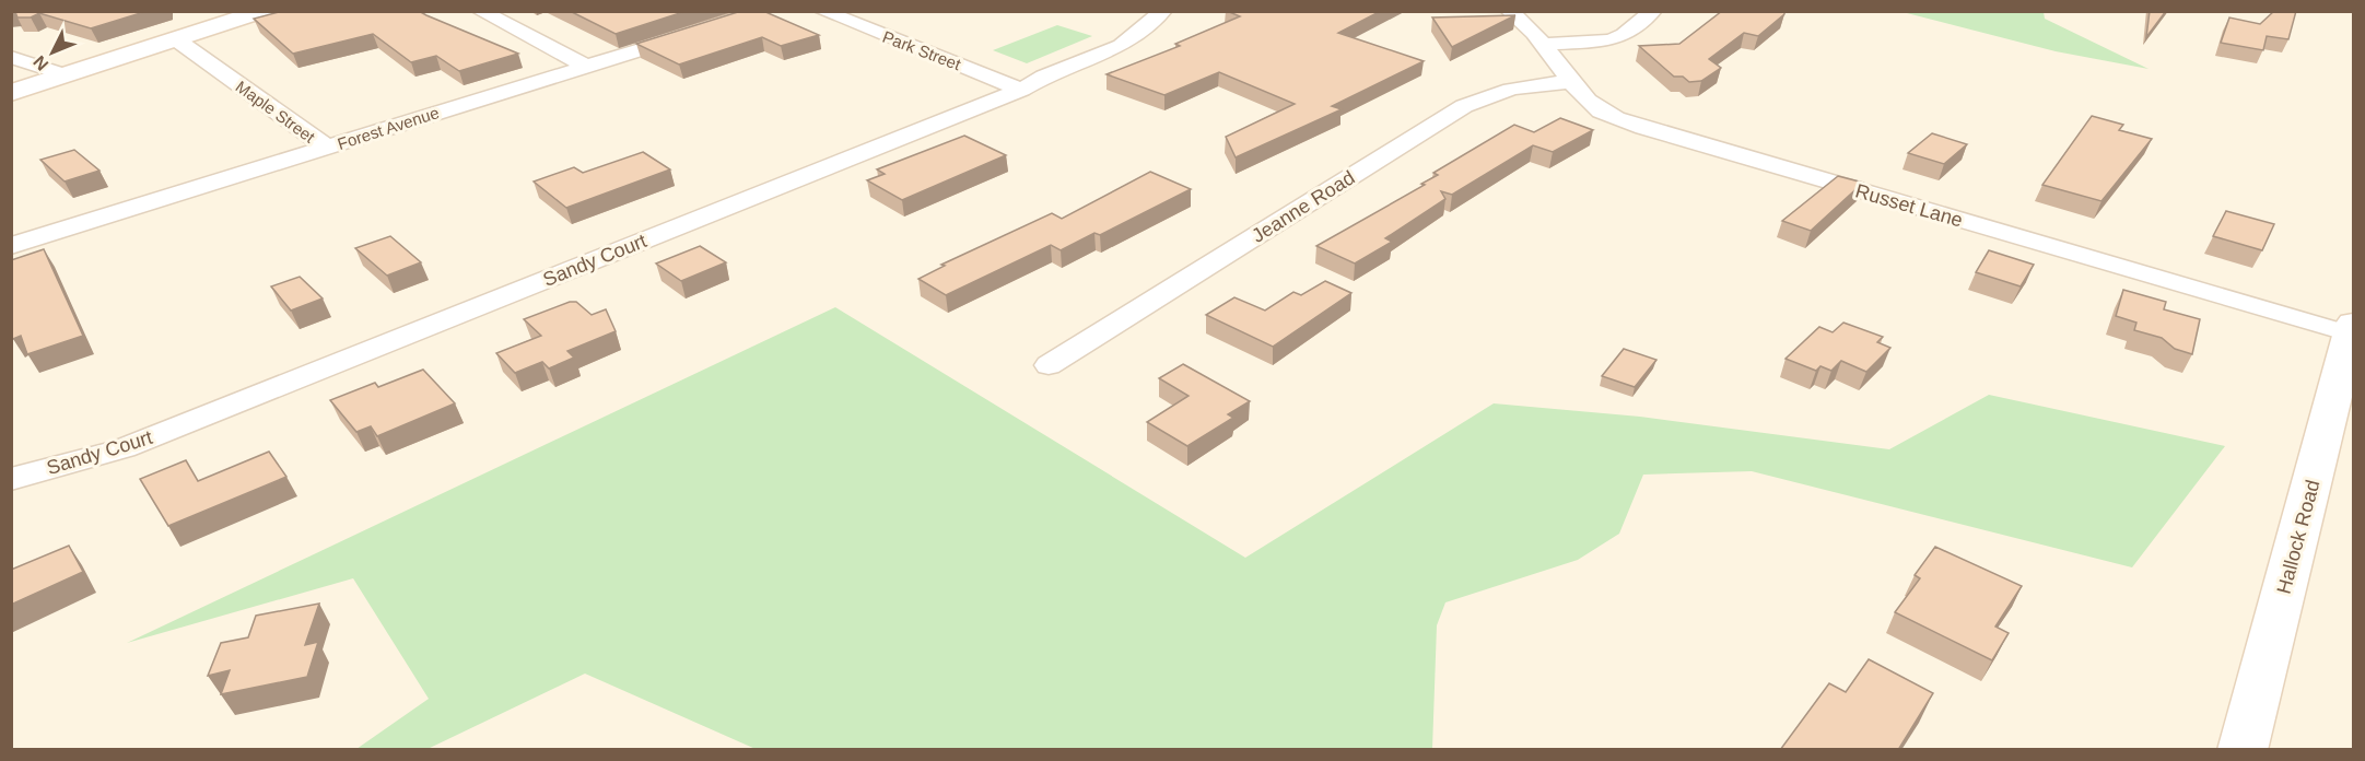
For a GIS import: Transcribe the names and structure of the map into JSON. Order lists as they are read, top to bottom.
{
  "streets": {
    "street": [
      "Park Street",
      "Maple Street",
      "Forest Avenue",
      "Russet Lane",
      "Jeanne Road",
      "Sandy Court",
      "Hallock Road"
    ]
  },
  "crossings": [
    ["Park Street", "Sandy Court"],
    ["Maple Street", "Forest Avenue"],
    ["Russet Lane", "Jeanne Road"],
    ["Russet Lane", "Hallock Road"]
  ],
  "north": "bottom left"
}
